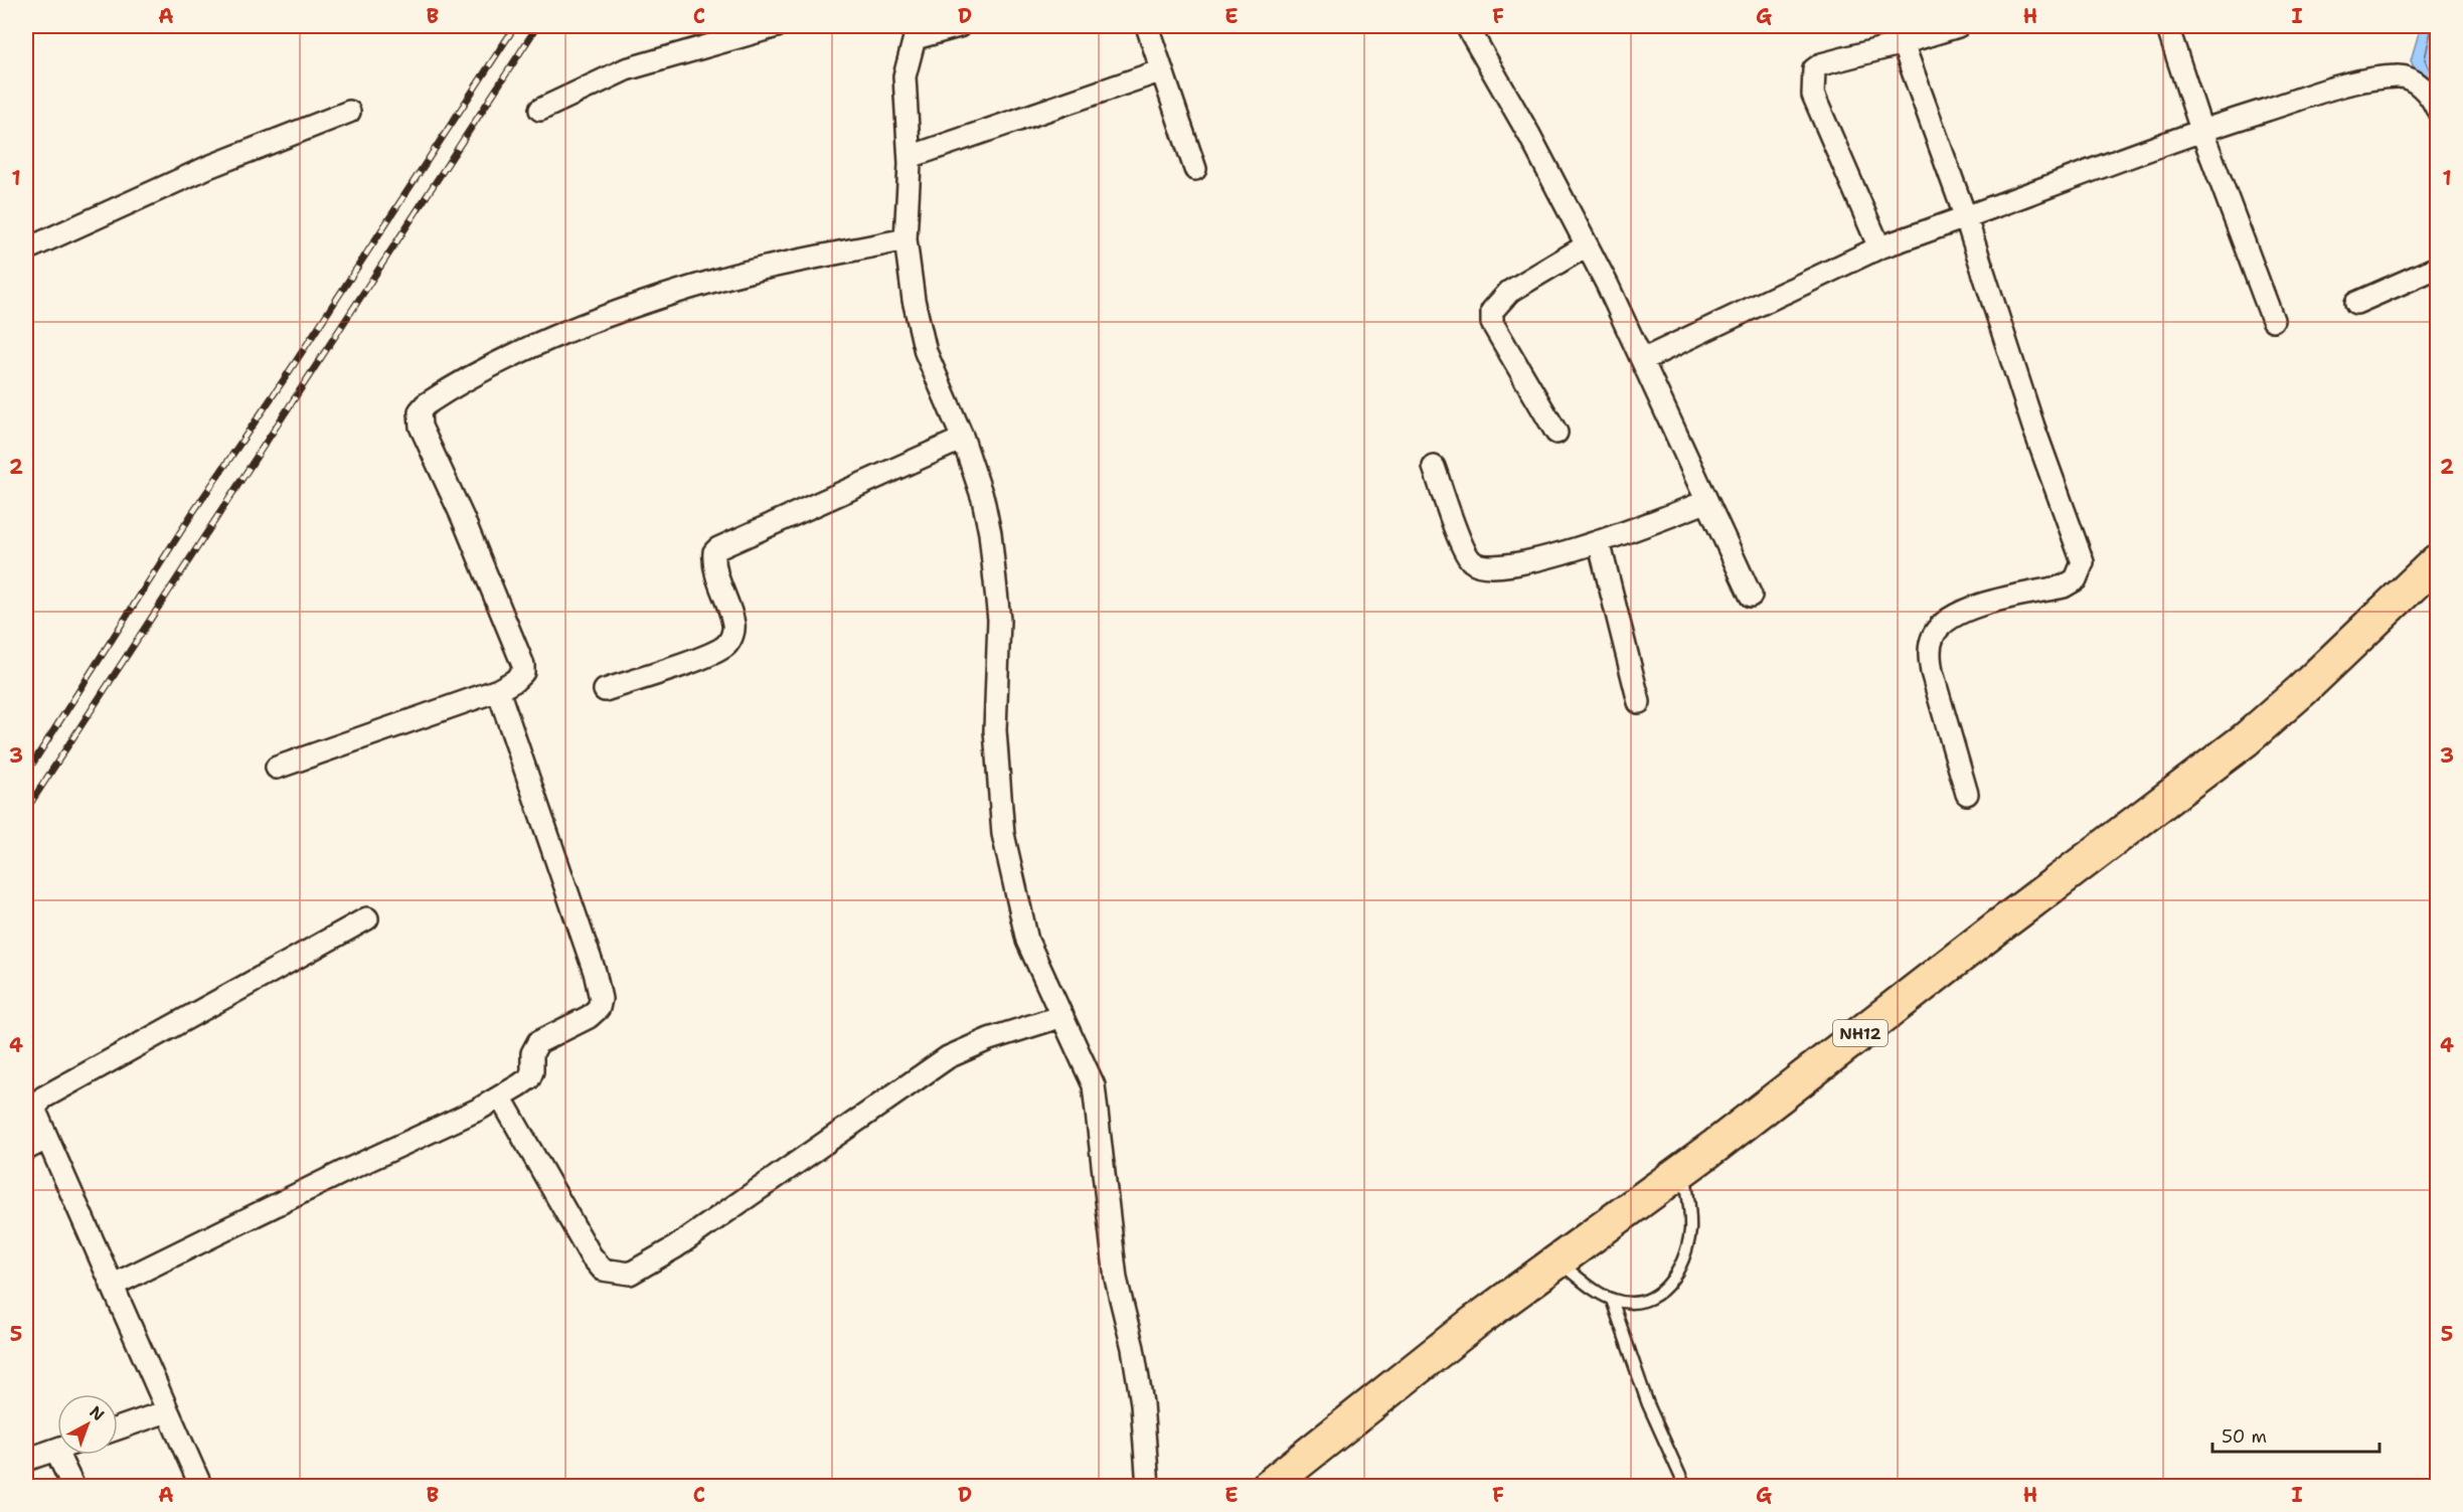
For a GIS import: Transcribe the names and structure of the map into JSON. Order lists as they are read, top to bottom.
{
  "streets": {
    "main road": ["NH12"]
  },
  "scale_bar": "50 m",
  "north": "top right",
  "grid": {
    "columns": [
      "A",
      "B",
      "C",
      "D",
      "E",
      "F",
      "G",
      "H",
      "I"
    ],
    "rows": [
      "1",
      "2",
      "3",
      "4",
      "5"
    ]
  }
}
